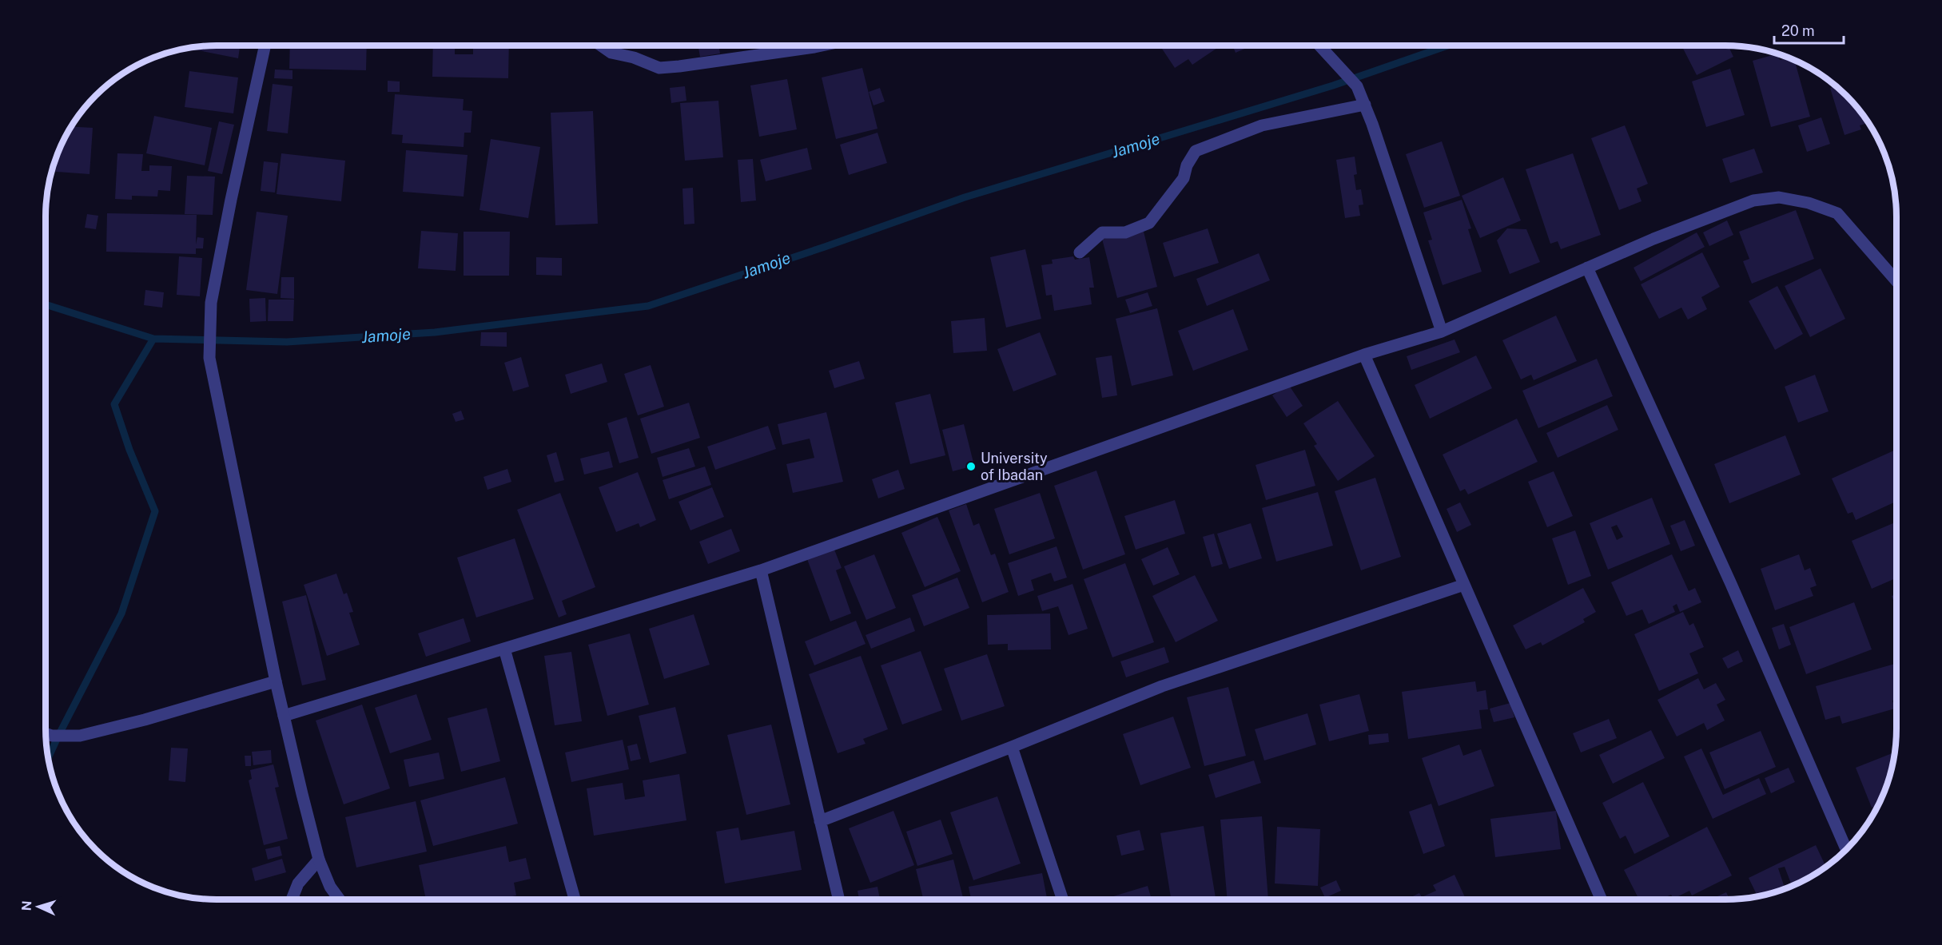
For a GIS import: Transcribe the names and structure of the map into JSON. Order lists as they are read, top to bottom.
{
  "water": ["Jamoje"],
  "places": ["University of Ibadan"],
  "scale_bar": "20 m",
  "north": "left"
}
